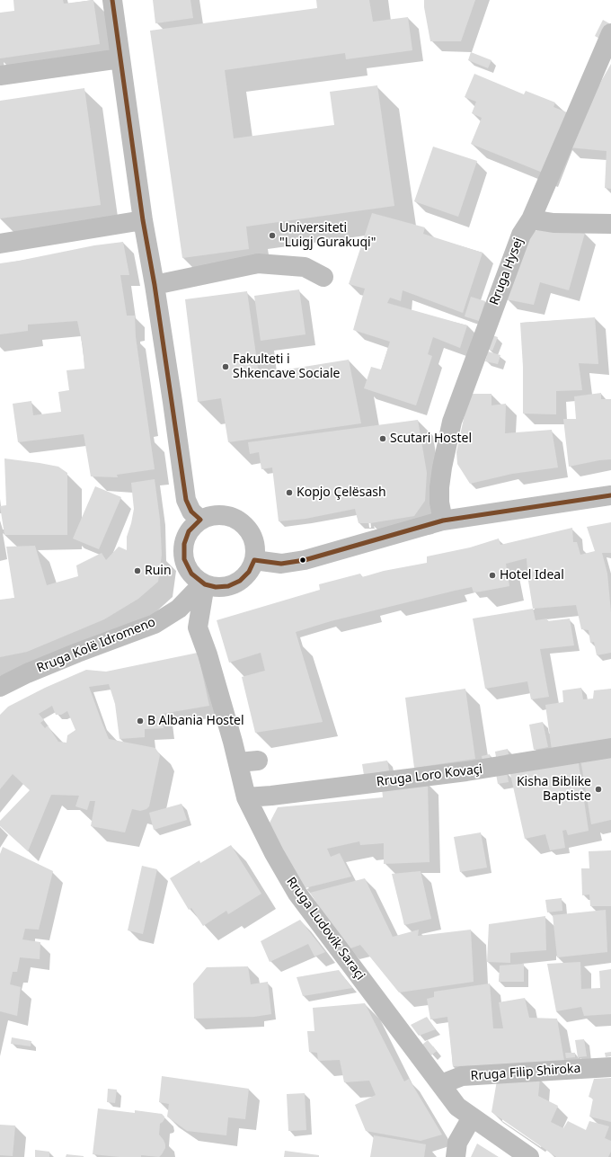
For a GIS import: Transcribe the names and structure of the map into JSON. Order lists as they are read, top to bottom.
{
  "streets": {
    "street": [
      "Rruga Hysej",
      "Rruga Kolë Idromeno",
      "Rruga Loro Kovaçi",
      "Rruga Ludovik Saraçi",
      "Rruga Filip Shiroka"
    ]
  },
  "crossings": [
    ["Rruga Kolë Idromeno", "Rruga Ludovik Saraçi"],
    ["Rruga Loro Kovaçi", "Rruga Ludovik Saraçi"],
    ["Rruga Ludovik Saraçi", "Rruga Filip Shiroka"]
  ],
  "places": [
    "Universiteti \"Luigj Gurakuqi\"",
    "Fakulteti i Shkencave Sociale",
    "Scutari Hostel",
    "Kopjo Çelësash",
    "Ruin",
    "Hotel Ideal",
    "B Albania Hostel",
    "Kisha Biblike Baptiste"
  ]
}
